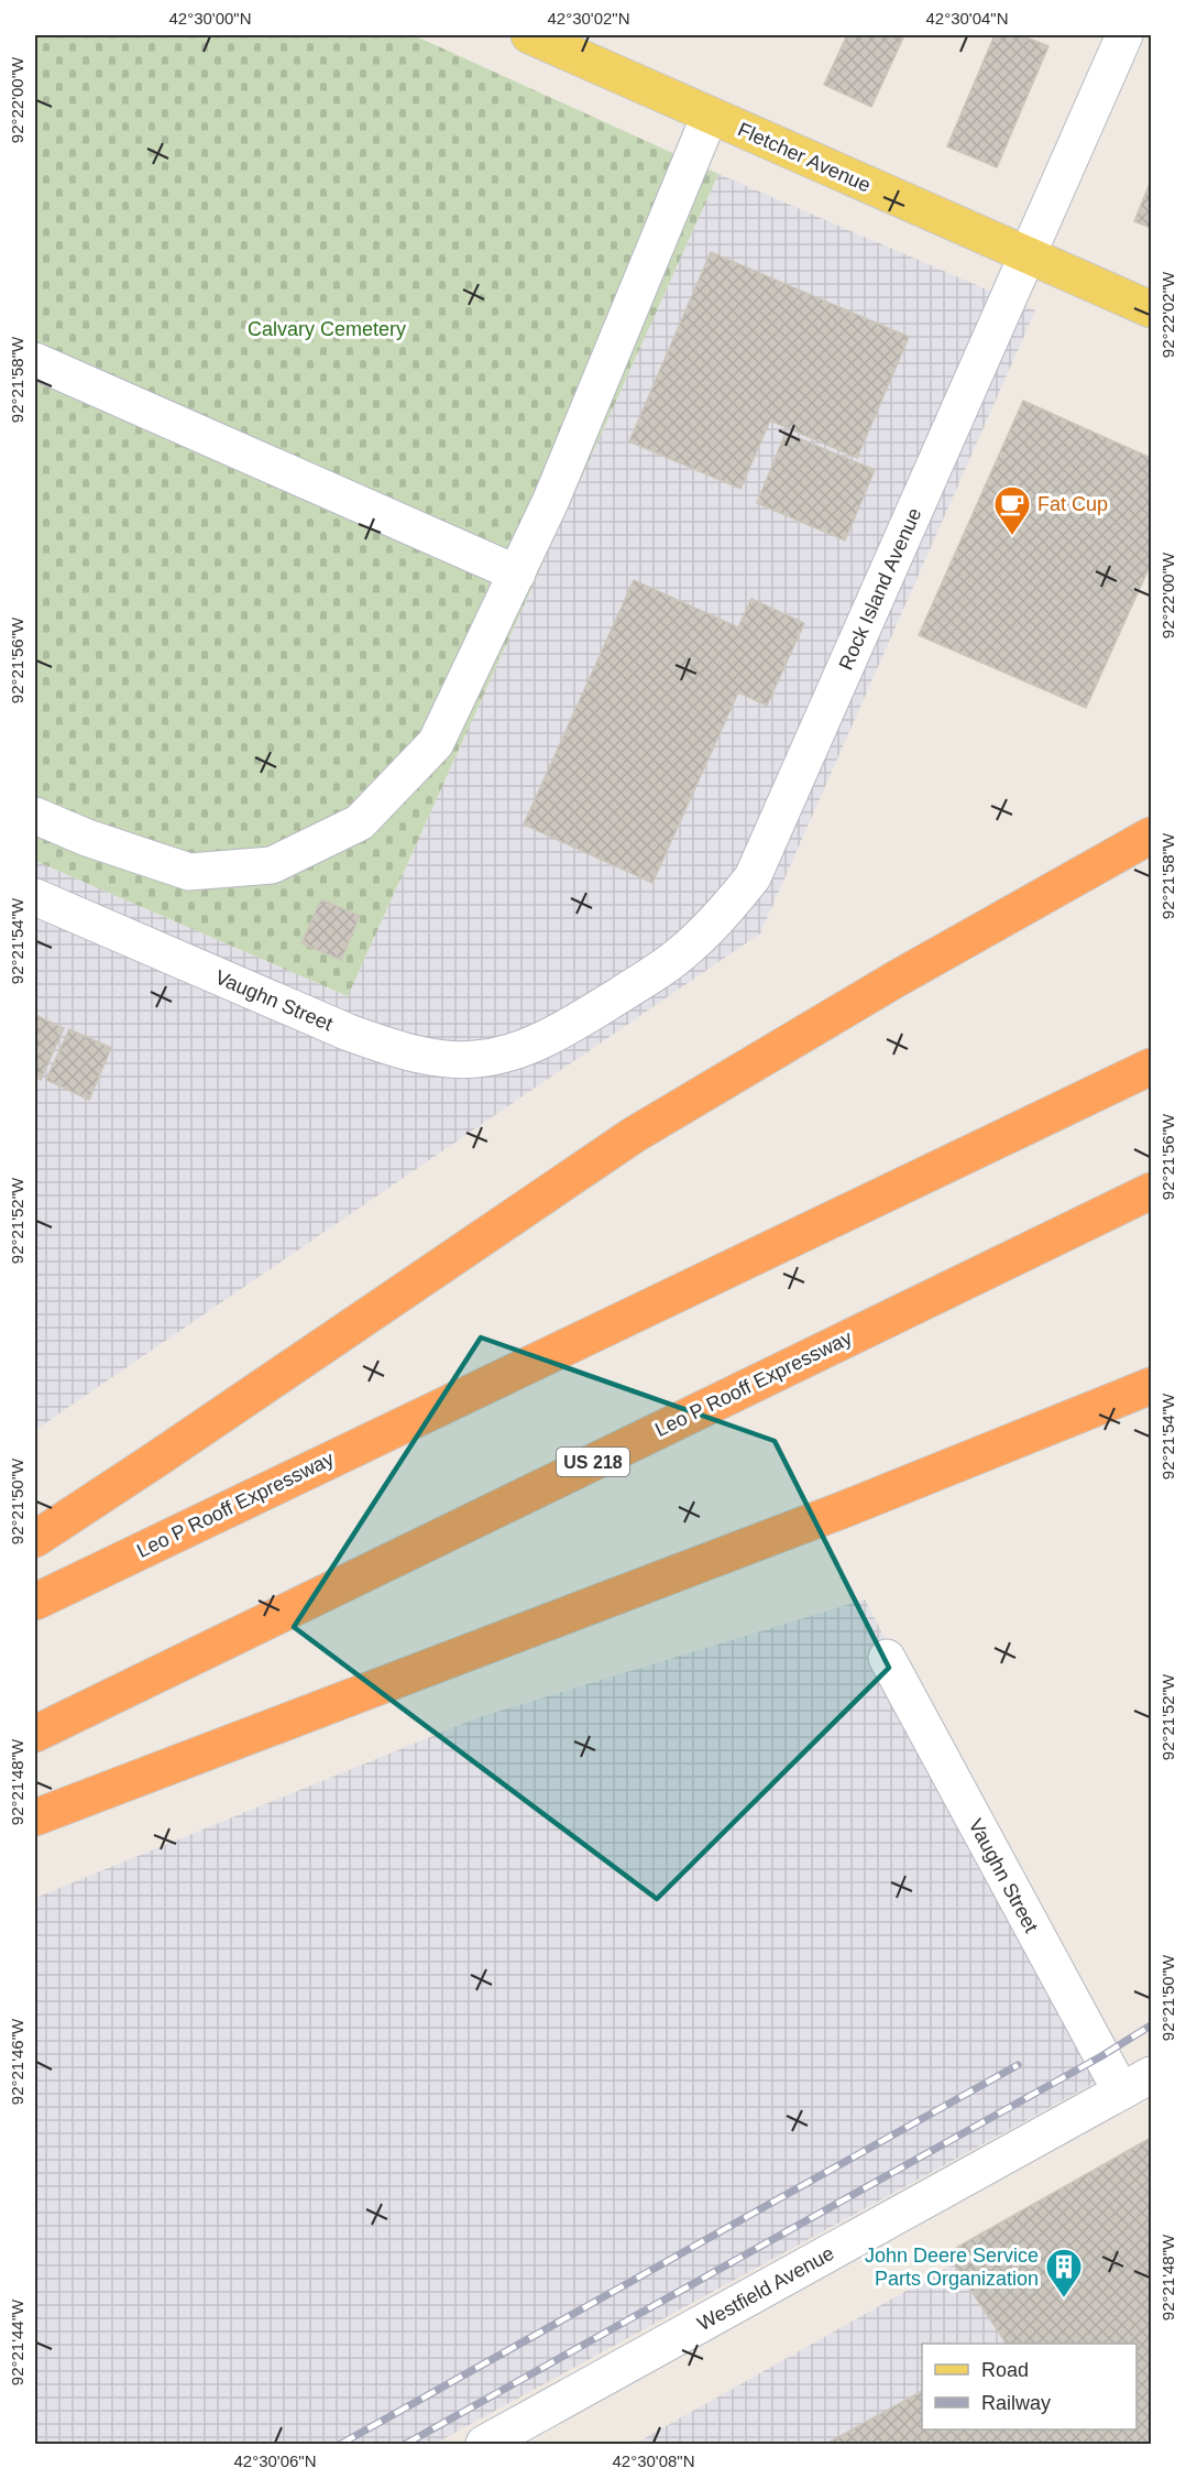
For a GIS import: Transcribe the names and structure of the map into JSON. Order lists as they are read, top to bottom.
{
  "streets": {
    "highway": ["Leo P Rooff Expressway", "US 218"],
    "main road": ["Fletcher Avenue"],
    "street": ["Rock Island Avenue", "Vaughn Street", "Westfield Avenue"]
  },
  "crossings": [
    ["Fletcher Avenue", "Rock Island Avenue"],
    ["Rock Island Avenue", "Vaughn Street"],
    ["Vaughn Street", "Westfield Avenue"]
  ],
  "parks": ["Calvary Cemetery"],
  "places": {
    "cafe": ["Fat Cup"],
    "building": ["John Deere Service Parts Organization"]
  },
  "legend": ["Road", "Railway"],
  "coordinates": [
    "42°30'00\"N",
    "42°30'02\"N",
    "42°30'04\"N",
    "92°22'00\"W",
    "92°22'02\"W",
    "92°21'58\"W",
    "92°21'56\"W",
    "92°21'54\"W",
    "92°21'52\"W",
    "92°21'50\"W",
    "92°21'48\"W",
    "92°21'46\"W",
    "92°21'44\"W",
    "42°30'06\"N",
    "42°30'08\"N"
  ]
}
